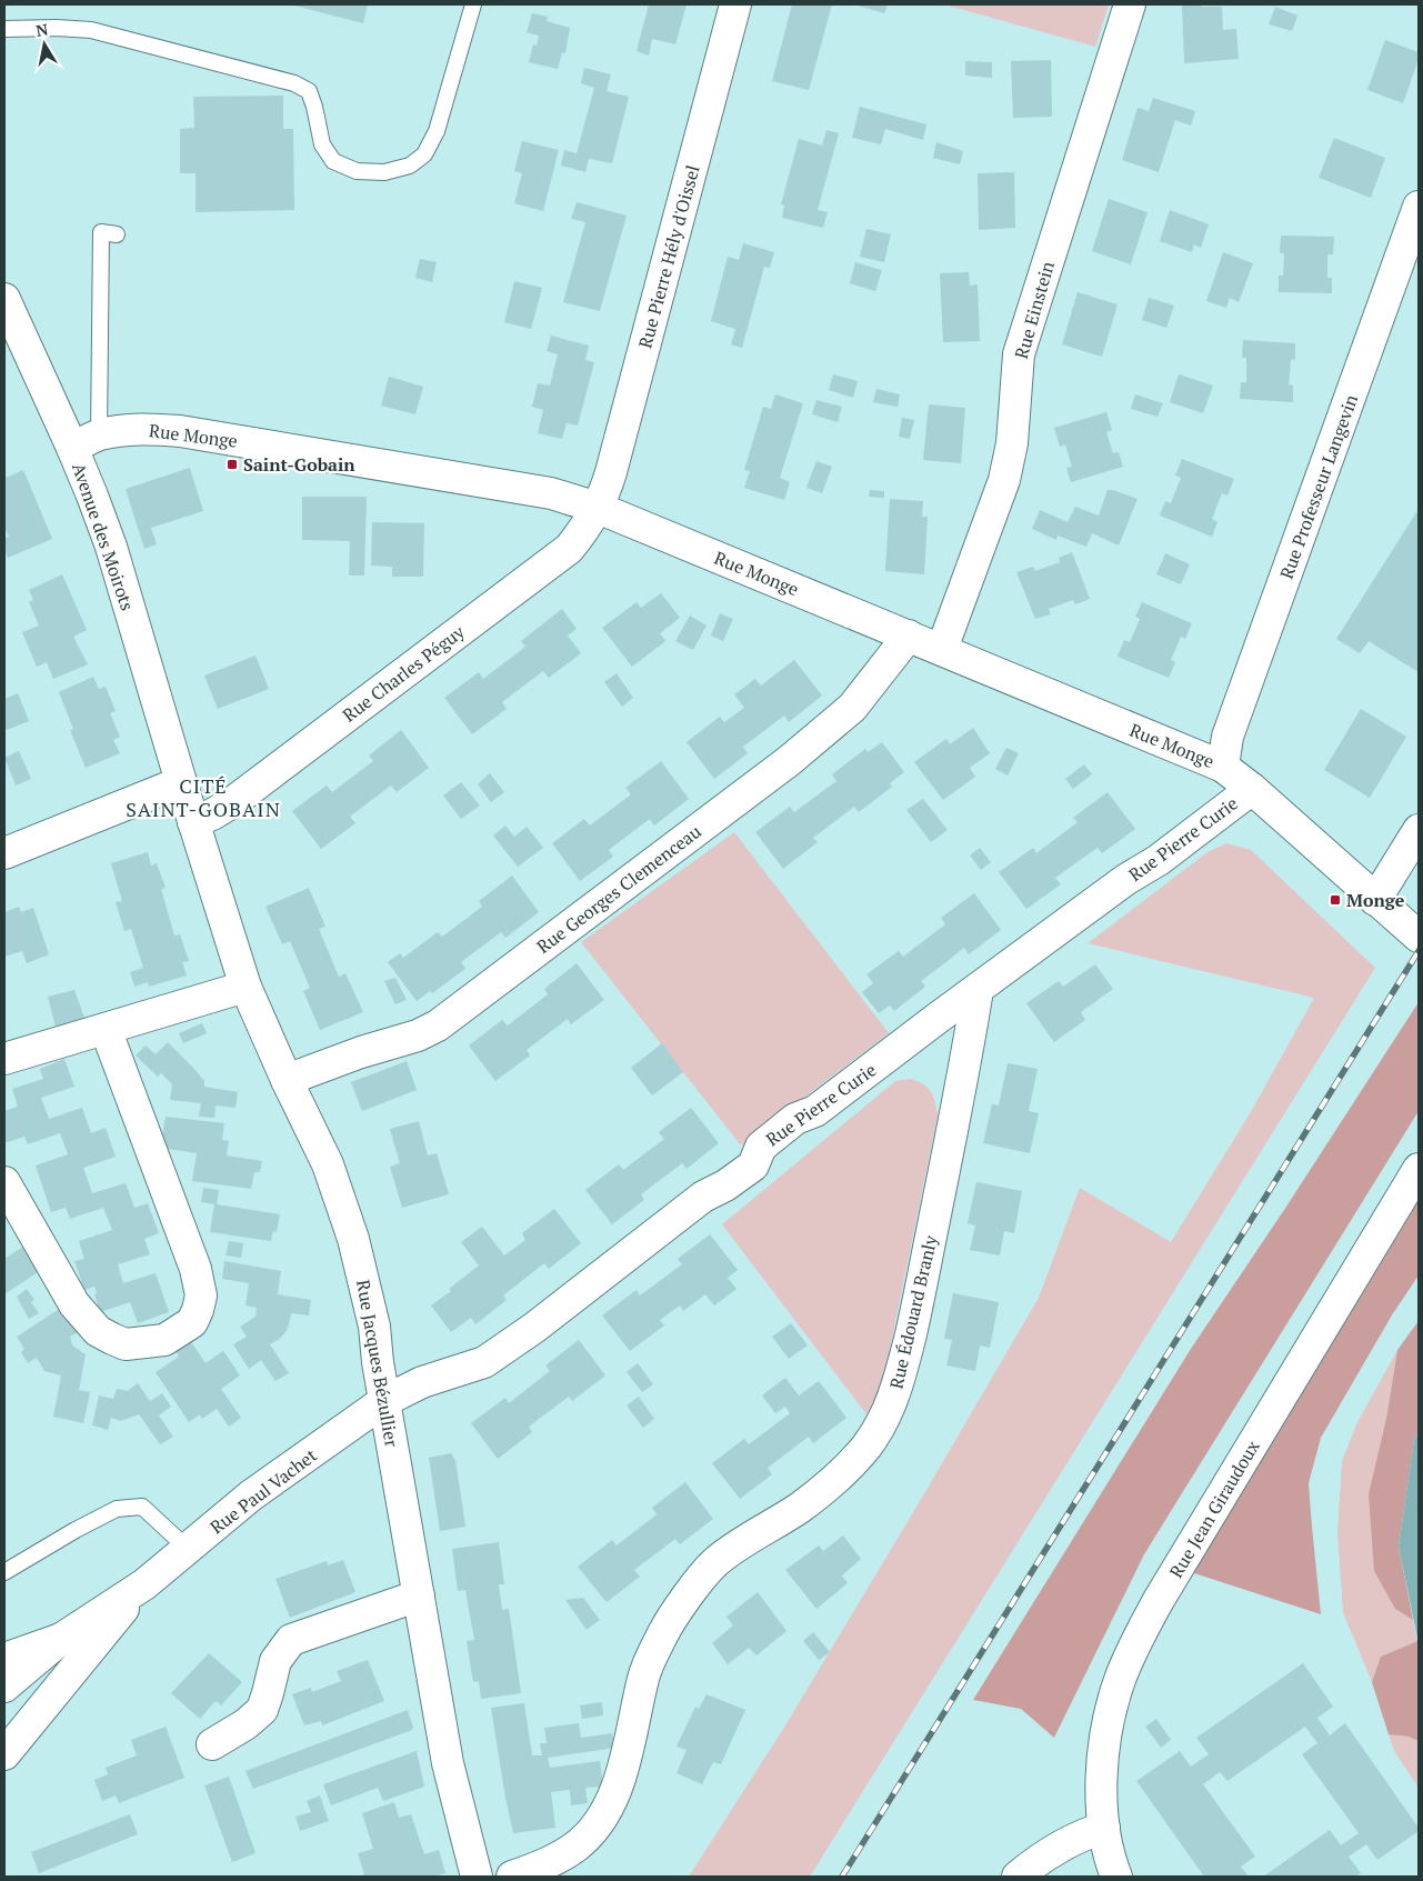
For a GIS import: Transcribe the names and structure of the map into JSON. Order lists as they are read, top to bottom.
{
  "streets": {
    "street": [
      "Rue Pierre Hély d'Oissel",
      "Rue Einstein",
      "Rue Monge",
      "Rue Professeur Langevin",
      "Avenue des Moirots",
      "Rue Charles Péguy",
      "Rue Pierre Curie",
      "Rue Georges Clemenceau",
      "Rue Édouard Branly",
      "Rue Jacques Bézullier",
      "Rue Paul Vachet",
      "Rue Jean Giraudoux"
    ]
  },
  "crossings": [
    ["Rue Pierre Hély d'Oissel", "Rue Monge"],
    ["Rue Pierre Hély d'Oissel", "Rue Charles Péguy"],
    ["Rue Einstein", "Rue Monge"],
    ["Rue Monge", "Rue Professeur Langevin"],
    ["Rue Monge", "Avenue des Moirots"],
    ["Rue Monge", "Rue Charles Péguy"],
    ["Rue Monge", "Rue Pierre Curie"],
    ["Rue Monge", "Rue Georges Clemenceau"],
    ["Avenue des Moirots", "Rue Jacques Bézullier"],
    ["Rue Charles Péguy", "Rue Jacques Bézullier"],
    ["Rue Pierre Curie", "Rue Édouard Branly"],
    ["Rue Pierre Curie", "Rue Jacques Bézullier"],
    ["Rue Pierre Curie", "Rue Paul Vachet"],
    ["Rue Georges Clemenceau", "Rue Jacques Bézullier"],
    ["Rue Jacques Bézullier", "Rue Paul Vachet"]
  ],
  "districts": ["CITÉ SAINT-GOBAIN"],
  "places": {
    "transit": ["Saint-Gobain", "Monge"]
  },
  "north": "top"
}
